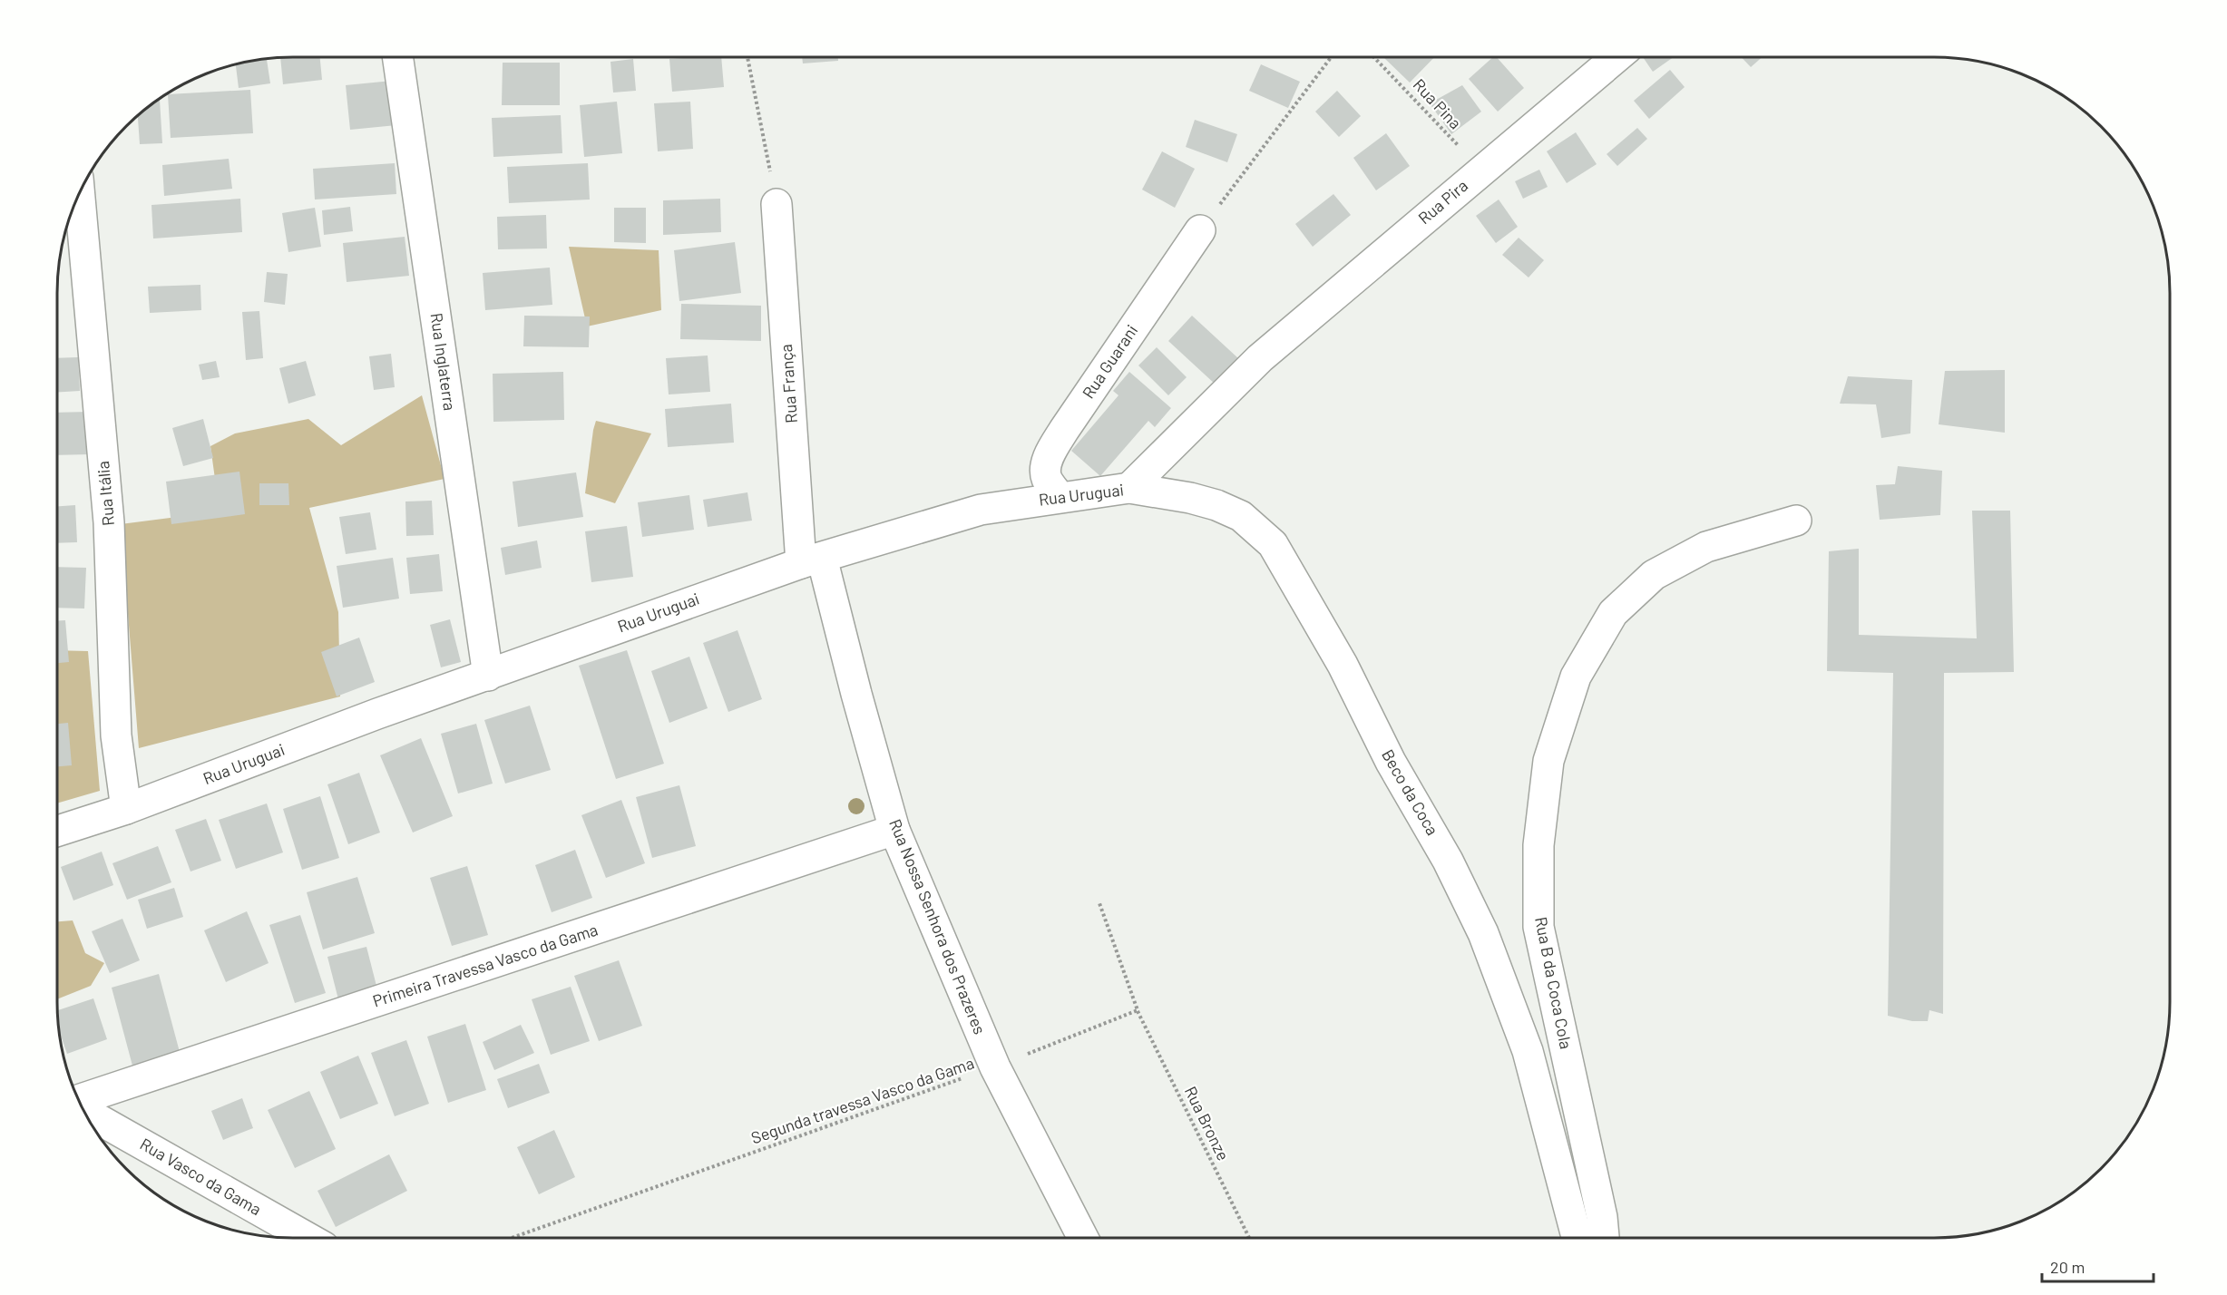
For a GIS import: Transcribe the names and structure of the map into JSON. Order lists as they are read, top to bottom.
{
  "streets": {
    "street": [
      "Rua Pira",
      "Rua Inglaterra",
      "Rua Guarani",
      "Rua França",
      "Rua Itália",
      "Rua Uruguai",
      "Beco da Coca",
      "Rua Nossa Senhora dos Prazeres",
      "Primeira Travessa Vasco da Gama",
      "Rua B da Coca Cola",
      "Rua Vasco da Gama"
    ],
    "path": ["Rua Pina", "Segunda travessa Vasco da Gama", "Rua Bronze"]
  },
  "crossings": [
    ["Rua Pina", "Rua Pira"],
    ["Rua Pira", "Rua Uruguai"],
    ["Rua Inglaterra", "Rua Uruguai"],
    ["Rua Guarani", "Rua Uruguai"],
    ["Rua França", "Rua Uruguai"],
    ["Rua França", "Rua Nossa Senhora dos Prazeres"],
    ["Rua Itália", "Rua Uruguai"],
    ["Rua Uruguai", "Beco da Coca"],
    ["Rua Uruguai", "Rua Nossa Senhora dos Prazeres"],
    ["Rua Nossa Senhora dos Prazeres", "Primeira Travessa Vasco da Gama"],
    ["Rua Nossa Senhora dos Prazeres", "Segunda travessa Vasco da Gama"],
    ["Segunda travessa Vasco da Gama", "Rua Bronze"]
  ],
  "scale_bar": "20 m"
}
